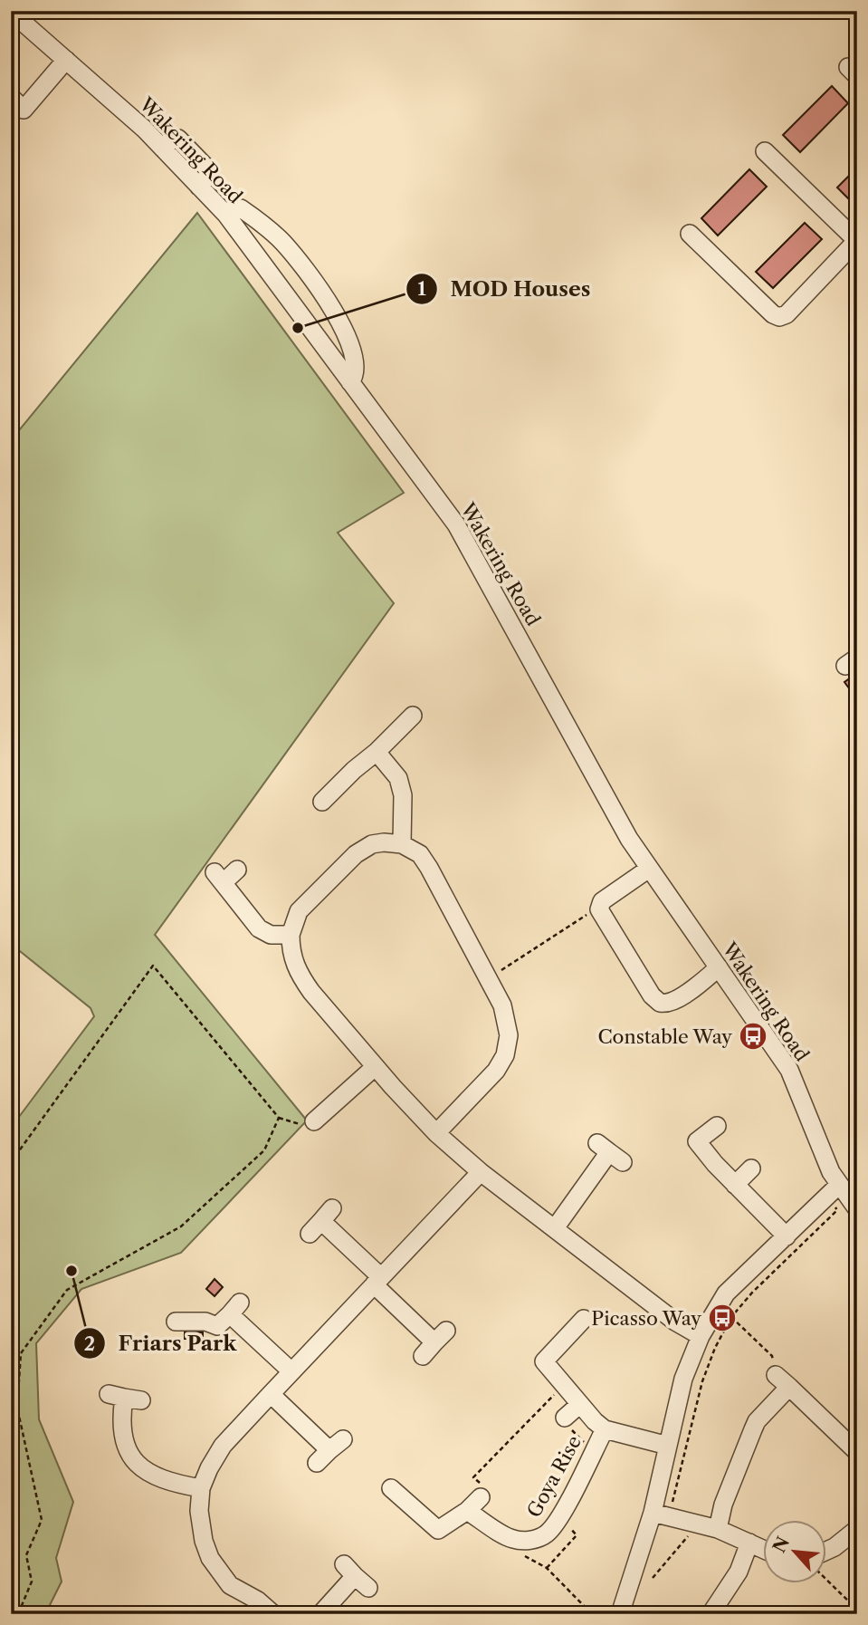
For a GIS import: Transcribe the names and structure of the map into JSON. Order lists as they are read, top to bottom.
{
  "streets": {
    "street": ["Wakering Road", "Goya Rise"]
  },
  "places": {
    "other": ["MOD Houses", "Friars Park"],
    "bus stop": ["Constable Way", "Picasso Way"]
  },
  "north": "top left"
}
